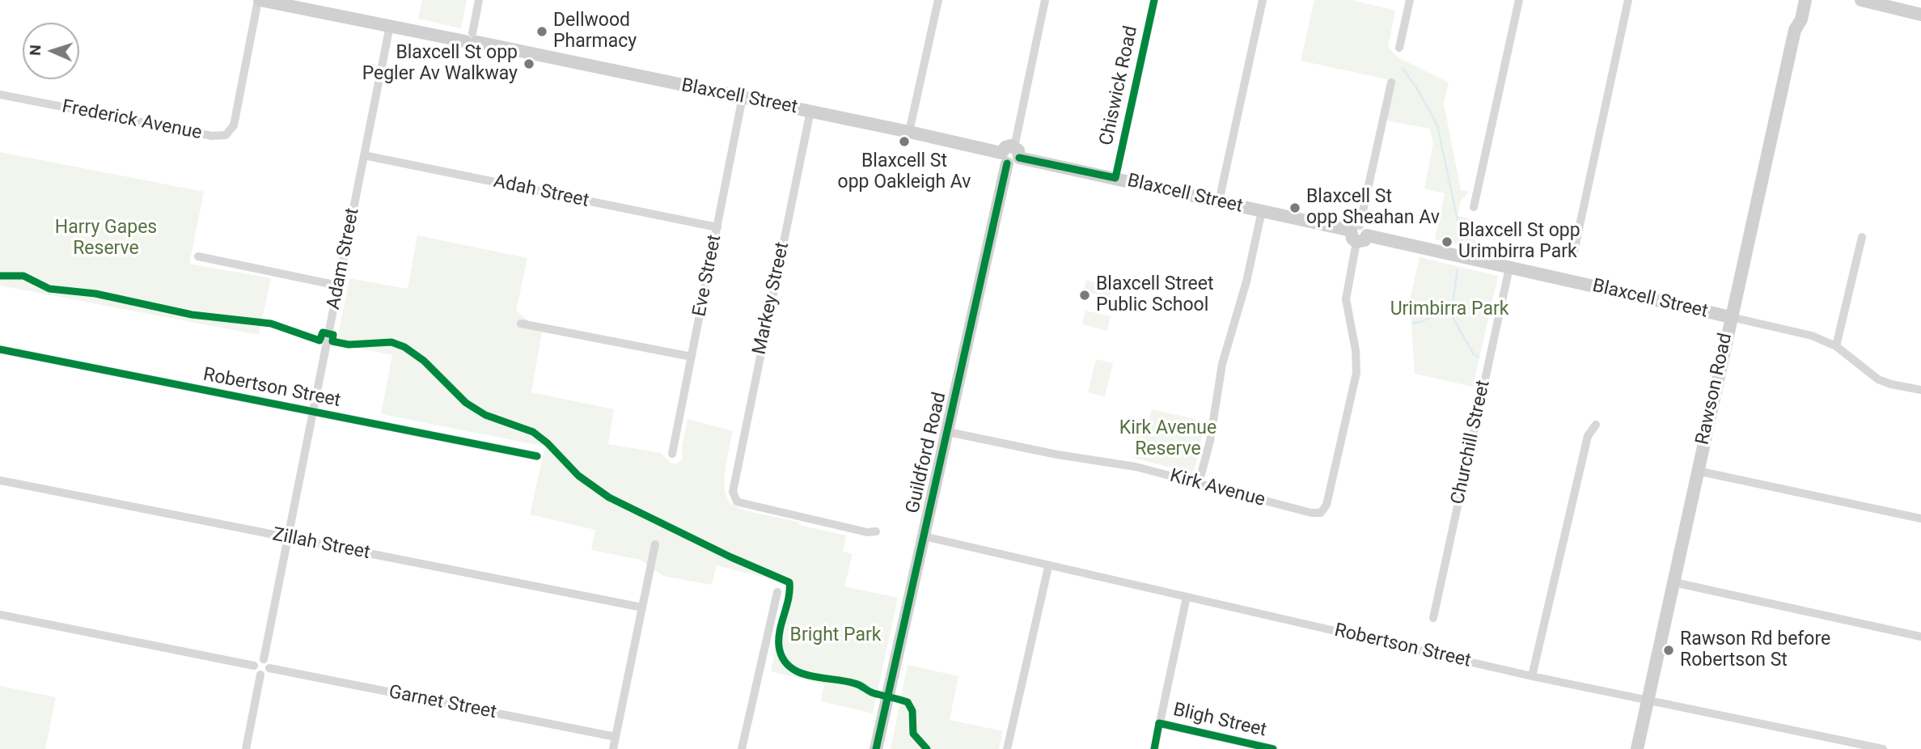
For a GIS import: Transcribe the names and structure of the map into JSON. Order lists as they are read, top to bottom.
{
  "streets": {
    "street": [
      "Chiswick Road",
      "Blaxcell Street",
      "Frederick Avenue",
      "Adah Street",
      "Adam Street",
      "Eve Street",
      "Markey Street",
      "Robertson Street",
      "Rawson Road",
      "Churchill Street",
      "Guildford Road",
      "Kirk Avenue",
      "Zillah Street",
      "Garnet Street",
      "Bligh Street"
    ]
  },
  "crossings": [
    ["Chiswick Road", "Blaxcell Street"],
    ["Blaxcell Street", "Frederick Avenue"],
    ["Blaxcell Street", "Adam Street"],
    ["Blaxcell Street", "Eve Street"],
    ["Blaxcell Street", "Markey Street"],
    ["Blaxcell Street", "Rawson Road"],
    ["Blaxcell Street", "Churchill Street"],
    ["Blaxcell Street", "Guildford Road"],
    ["Blaxcell Street", "Kirk Avenue"],
    ["Adah Street", "Adam Street"],
    ["Adah Street", "Eve Street"],
    ["Adam Street", "Robertson Street"],
    ["Adam Street", "Zillah Street"],
    ["Adam Street", "Garnet Street"],
    ["Robertson Street", "Rawson Road"],
    ["Robertson Street", "Guildford Road"],
    ["Guildford Road", "Kirk Avenue"]
  ],
  "parks": [
    "Harry Gapes Reserve",
    "Urimbirra Park",
    "Kirk Avenue Reserve",
    "Bright Park"
  ],
  "places": [
    "Dellwood Pharmacy",
    "Blaxcell St opp Pegler Av Walkway",
    "Blaxcell St opp Oakleigh Av",
    "Blaxcell St opp Sheahan Av",
    "Blaxcell St opp Urimbirra Park",
    "Blaxcell Street Public School",
    "Rawson Rd before Robertson St"
  ],
  "north": "left"
}
